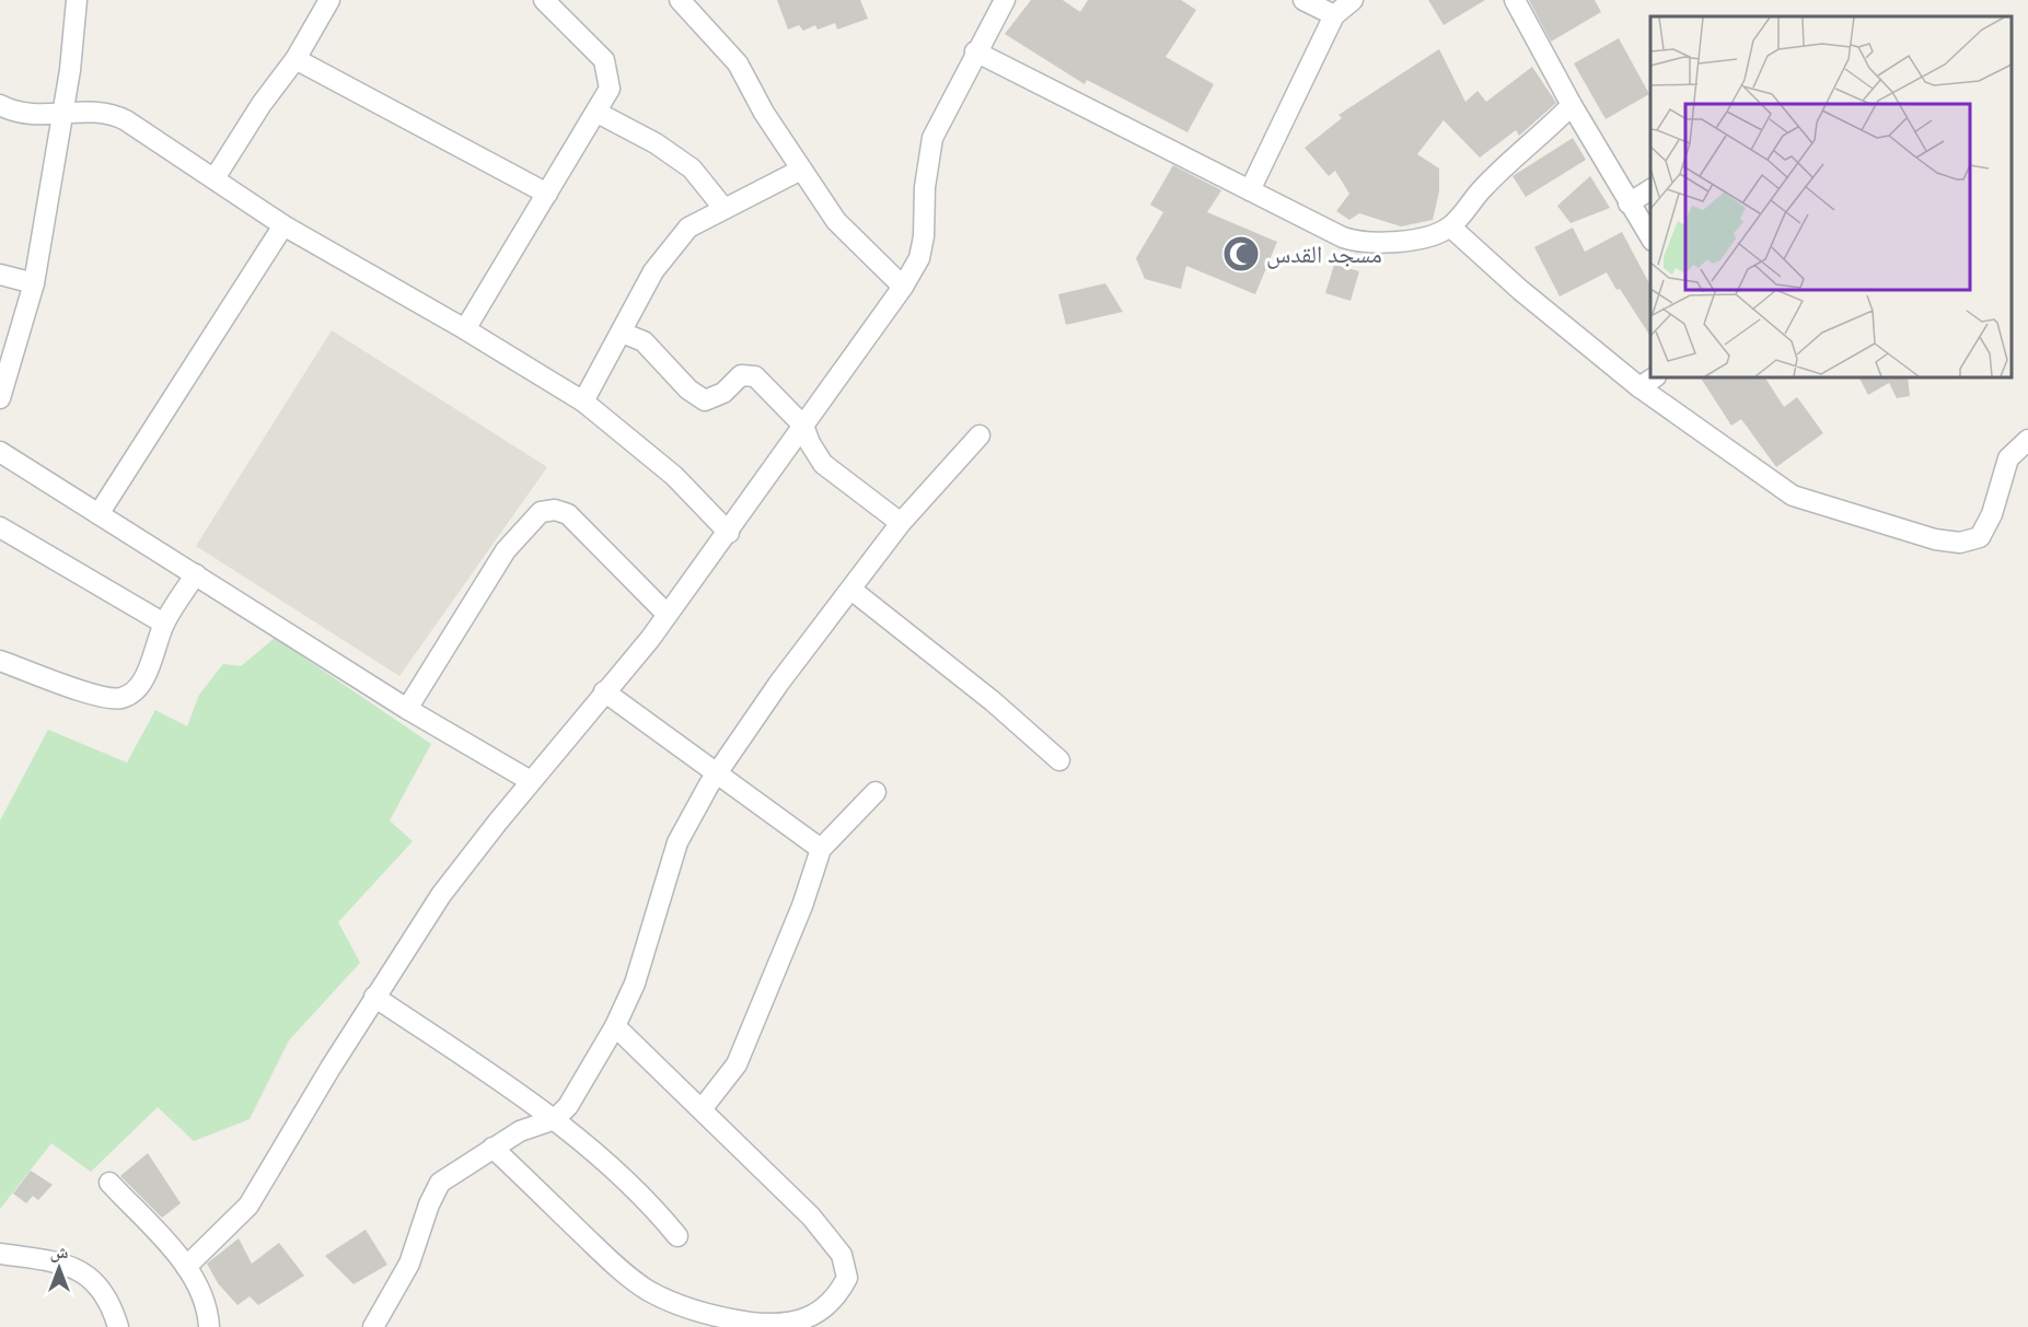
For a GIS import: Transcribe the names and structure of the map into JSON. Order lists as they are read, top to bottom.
{
  "places": {
    "mosque": ["مسجد القدس"]
  },
  "north": "top"
}
